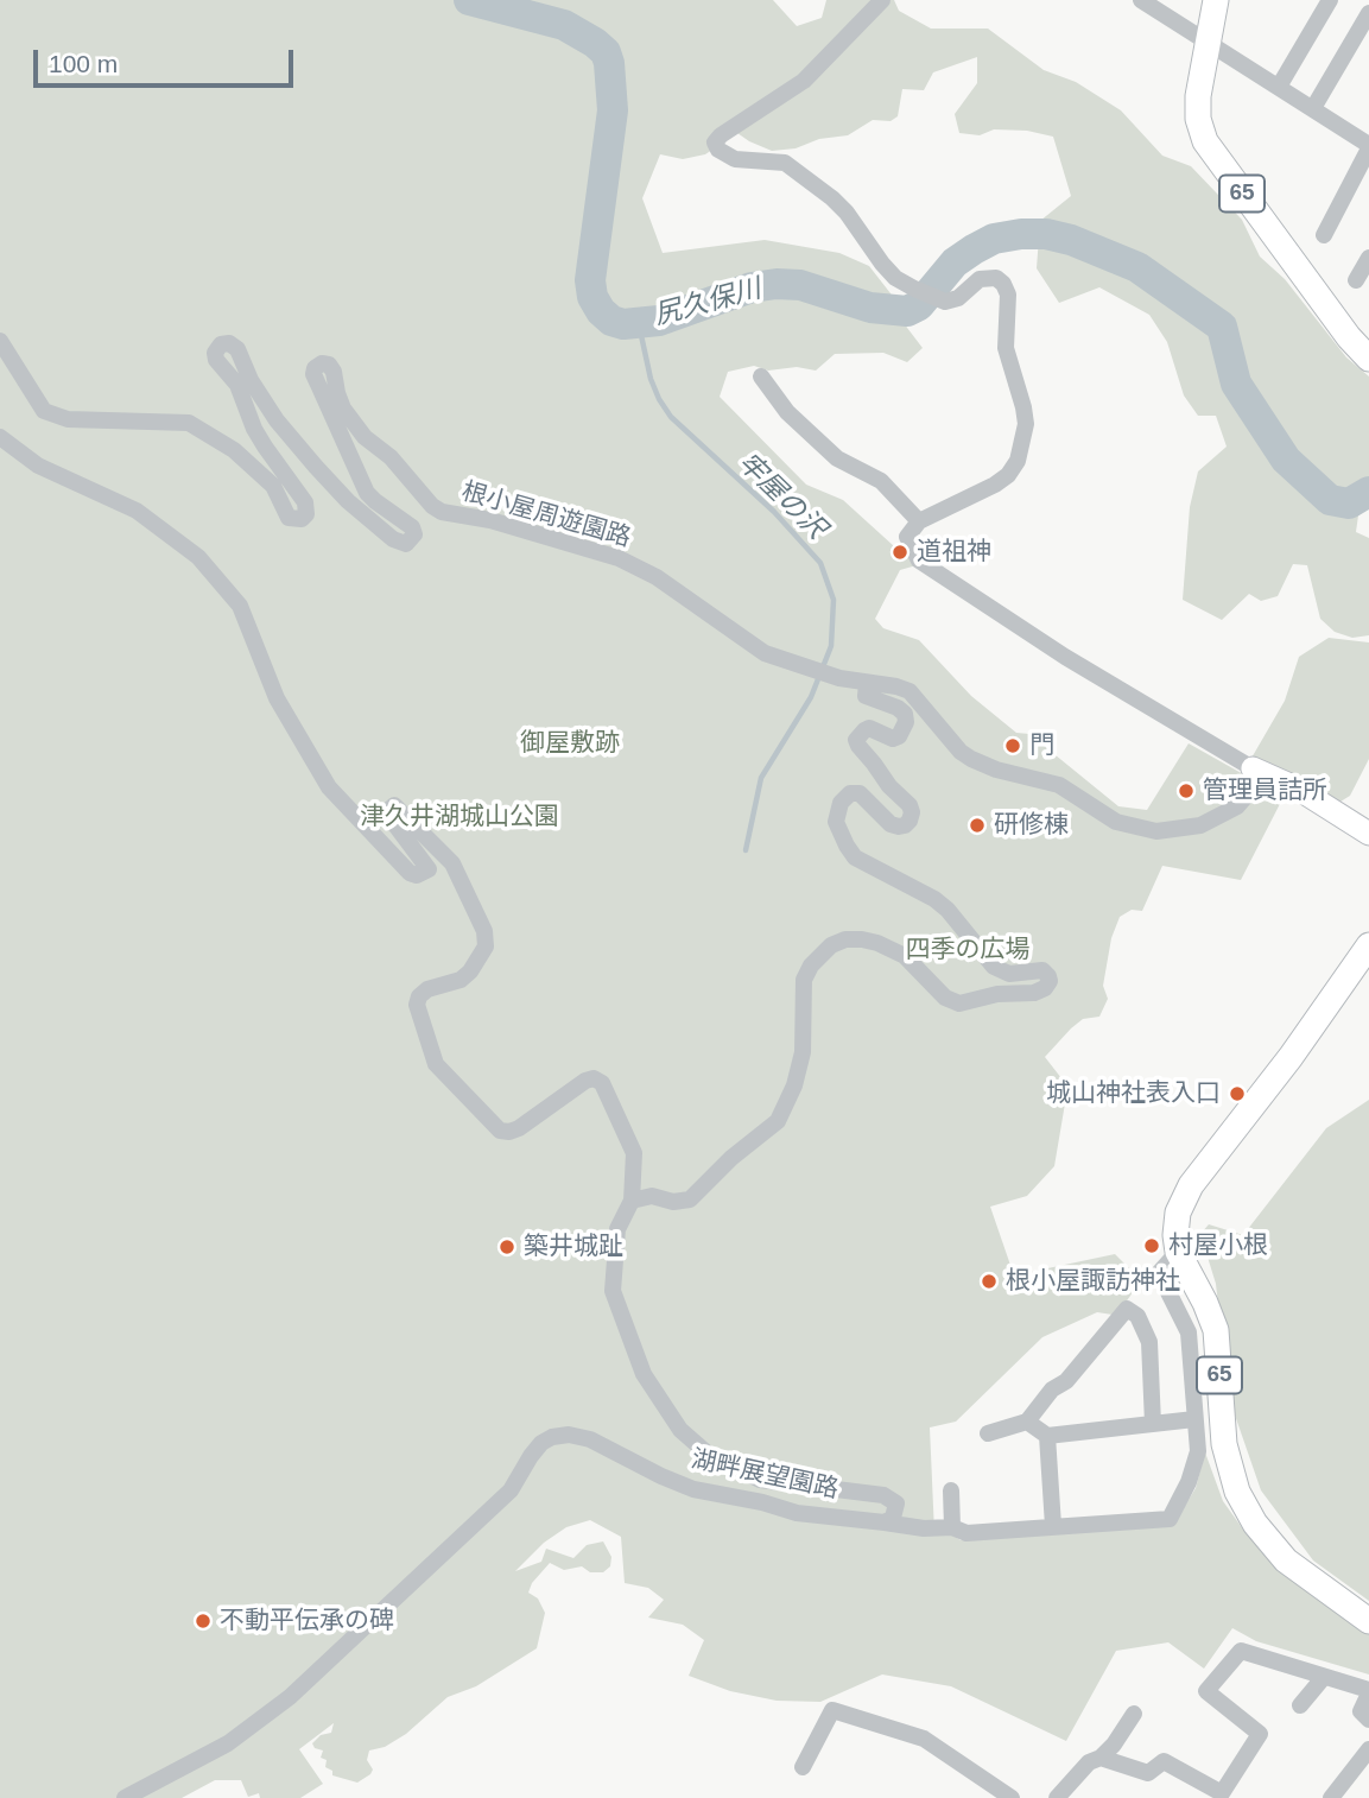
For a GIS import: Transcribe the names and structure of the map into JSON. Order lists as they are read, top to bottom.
{
  "streets": {
    "main road": ["65"],
    "street": ["根小屋周遊園路", "湖畔展望園路"]
  },
  "water": ["尻久保川", "牢屋の沢"],
  "parks": ["御屋敷跡", "津久井湖城山公園", "四季の広場"],
  "places": [
    "道祖神",
    "門",
    "管理員詰所",
    "研修棟",
    "城山神社表入口",
    "村屋小根",
    "築井城趾",
    "根小屋諏訪神社",
    "不動平伝承の碑"
  ],
  "scale_bar": "100 m"
}
